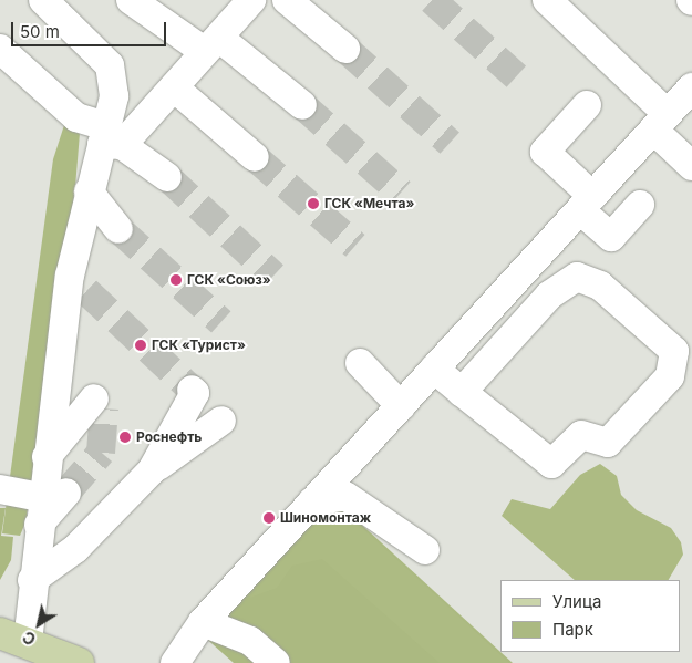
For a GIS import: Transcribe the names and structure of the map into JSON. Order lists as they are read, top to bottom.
{
  "places": [
    "ГСК «Мечта»",
    "ГСК «Союз»",
    "ГСК «Турист»",
    "Роснефть",
    "Шиномонтаж"
  ],
  "legend": ["Улица", "Парк"],
  "scale_bar": "50 m",
  "north": "bottom left"
}
